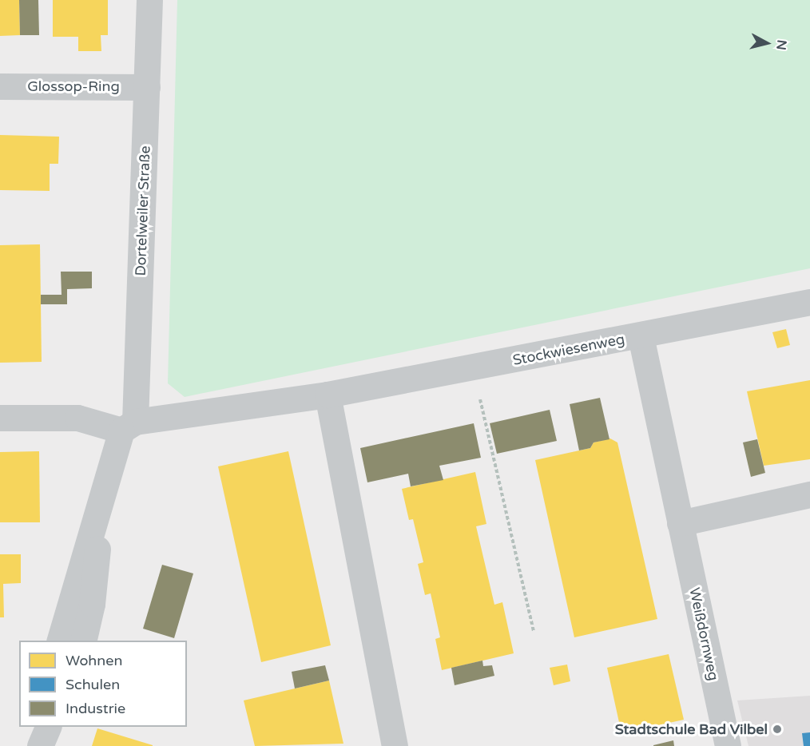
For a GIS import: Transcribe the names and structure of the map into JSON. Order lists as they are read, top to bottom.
{
  "streets": {
    "street": [
      "Glossop-Ring",
      "Dortelweiler Straße",
      "Stockwiesenweg",
      "Weißdornweg"
    ]
  },
  "crossings": [
    ["Glossop-Ring", "Dortelweiler Straße"],
    ["Dortelweiler Straße", "Stockwiesenweg"],
    ["Stockwiesenweg", "Weißdornweg"]
  ],
  "places": ["Stadtschule Bad Vilbel"],
  "legend": ["Wohnen", "Schulen", "Industrie"],
  "north": "right"
}
